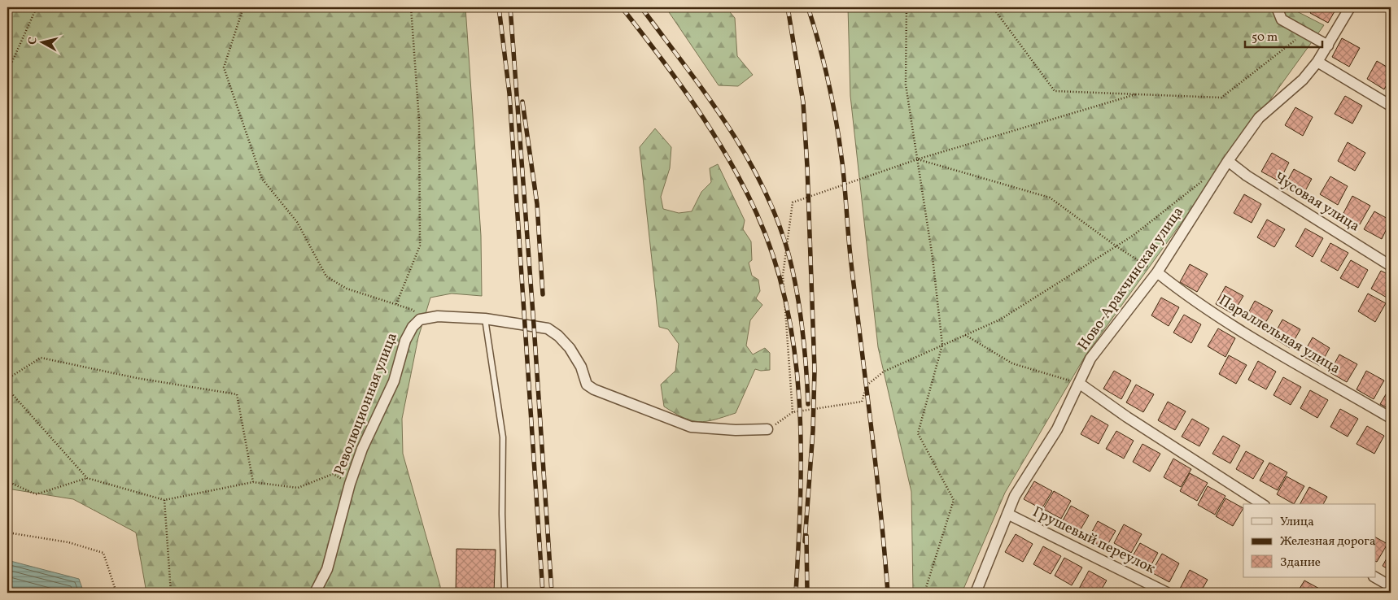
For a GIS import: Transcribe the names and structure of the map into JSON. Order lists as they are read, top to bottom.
{
  "streets": {
    "street": [
      "Чусовая улица",
      "Ново-Аракчинская улица",
      "Параллельная улица",
      "Революционная улица",
      "Грушевый переулок"
    ]
  },
  "crossings": [
    ["Чусовая улица", "Ново-Аракчинская улица"],
    ["Ново-Аракчинская улица", "Параллельная улица"],
    ["Ново-Аракчинская улица", "Грушевый переулок"]
  ],
  "legend": ["Улица", "Железная дорога", "Здание"],
  "scale_bar": "50 m",
  "north": "left"
}
